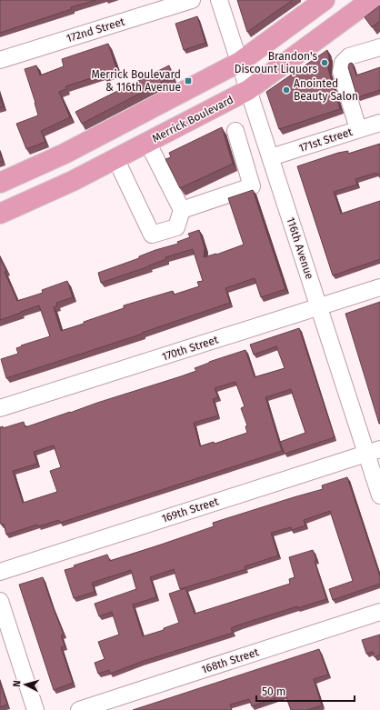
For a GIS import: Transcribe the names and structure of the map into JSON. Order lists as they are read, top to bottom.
{
  "streets": {
    "main road": ["Merrick Boulevard"],
    "street": [
      "172nd Street",
      "171st Street",
      "116th Avenue",
      "170th Street",
      "169th Street",
      "168th Street"
    ]
  },
  "crossings": [
    ["Merrick Boulevard", "116th Avenue"],
    ["171st Street", "116th Avenue"],
    ["116th Avenue", "170th Street"],
    ["116th Avenue", "169th Street"]
  ],
  "places": {
    "other": ["Brandon's Discount Liquors", "Anointed Beauty Salon"],
    "transit": ["Merrick Boulevard & 116th Avenue"]
  },
  "scale_bar": "50 m",
  "north": "left"
}
